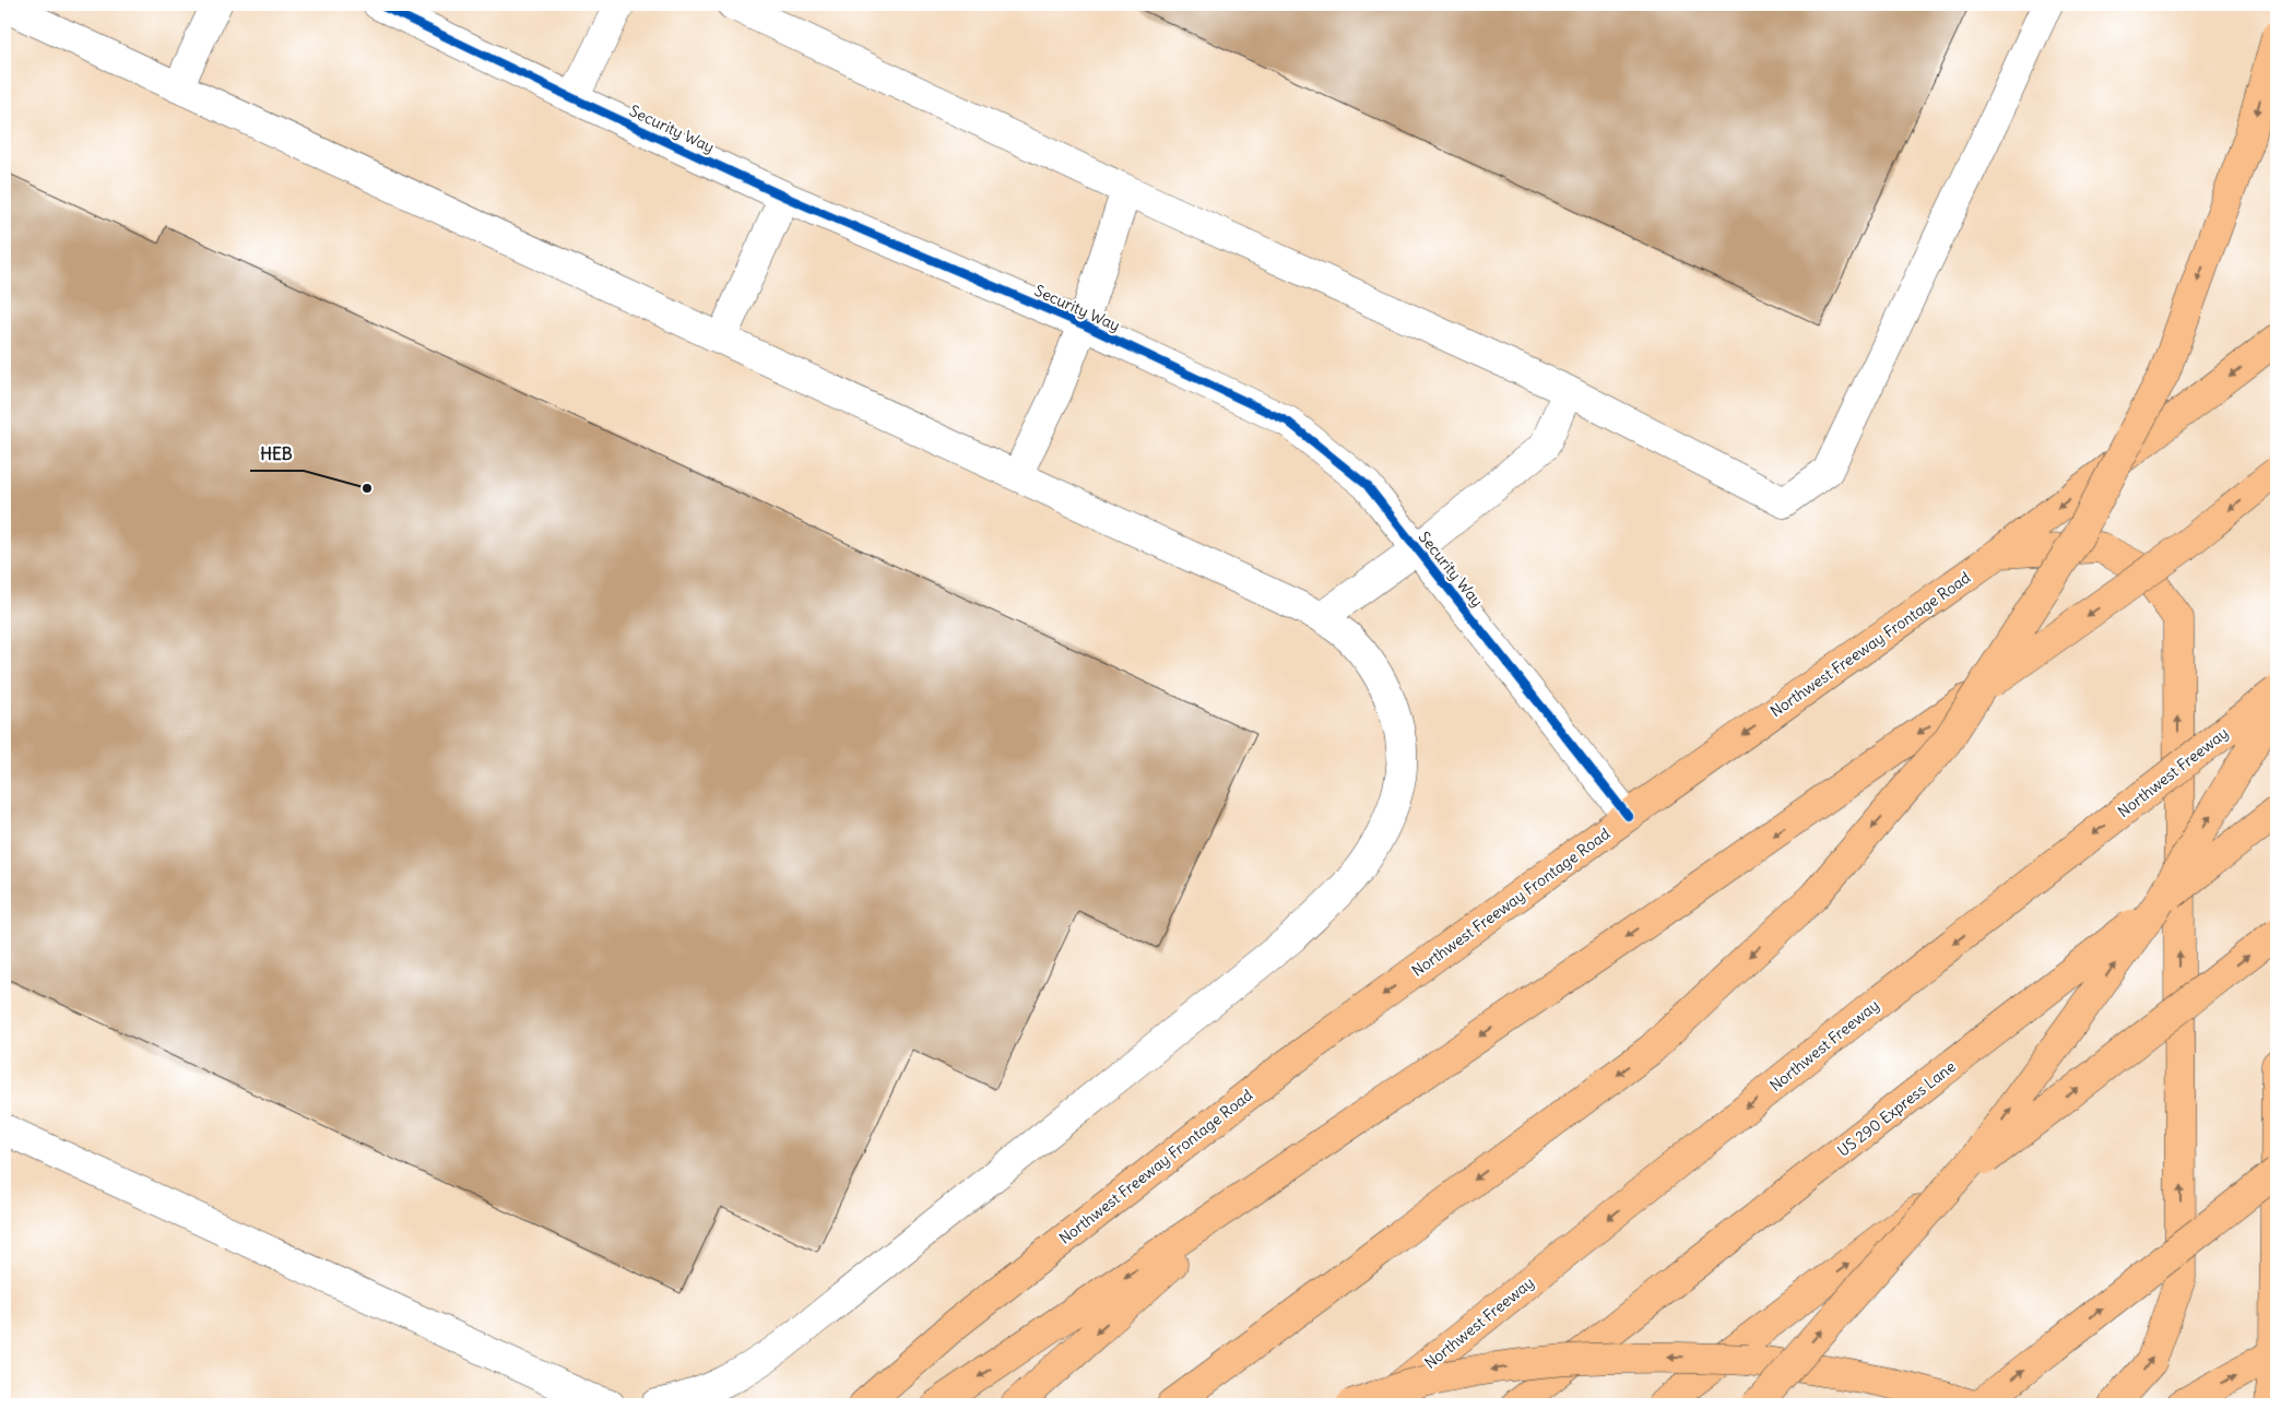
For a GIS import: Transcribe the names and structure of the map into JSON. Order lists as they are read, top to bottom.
{
  "streets": {
    "main road": ["Northwest Freeway Frontage Road", "Northwest Freeway", "US 290 Express Lane"],
    "street": ["Security Way"]
  },
  "crossings": [
    ["Security Way", "Northwest Freeway Frontage Road"]
  ],
  "places": ["HEB"]
}
